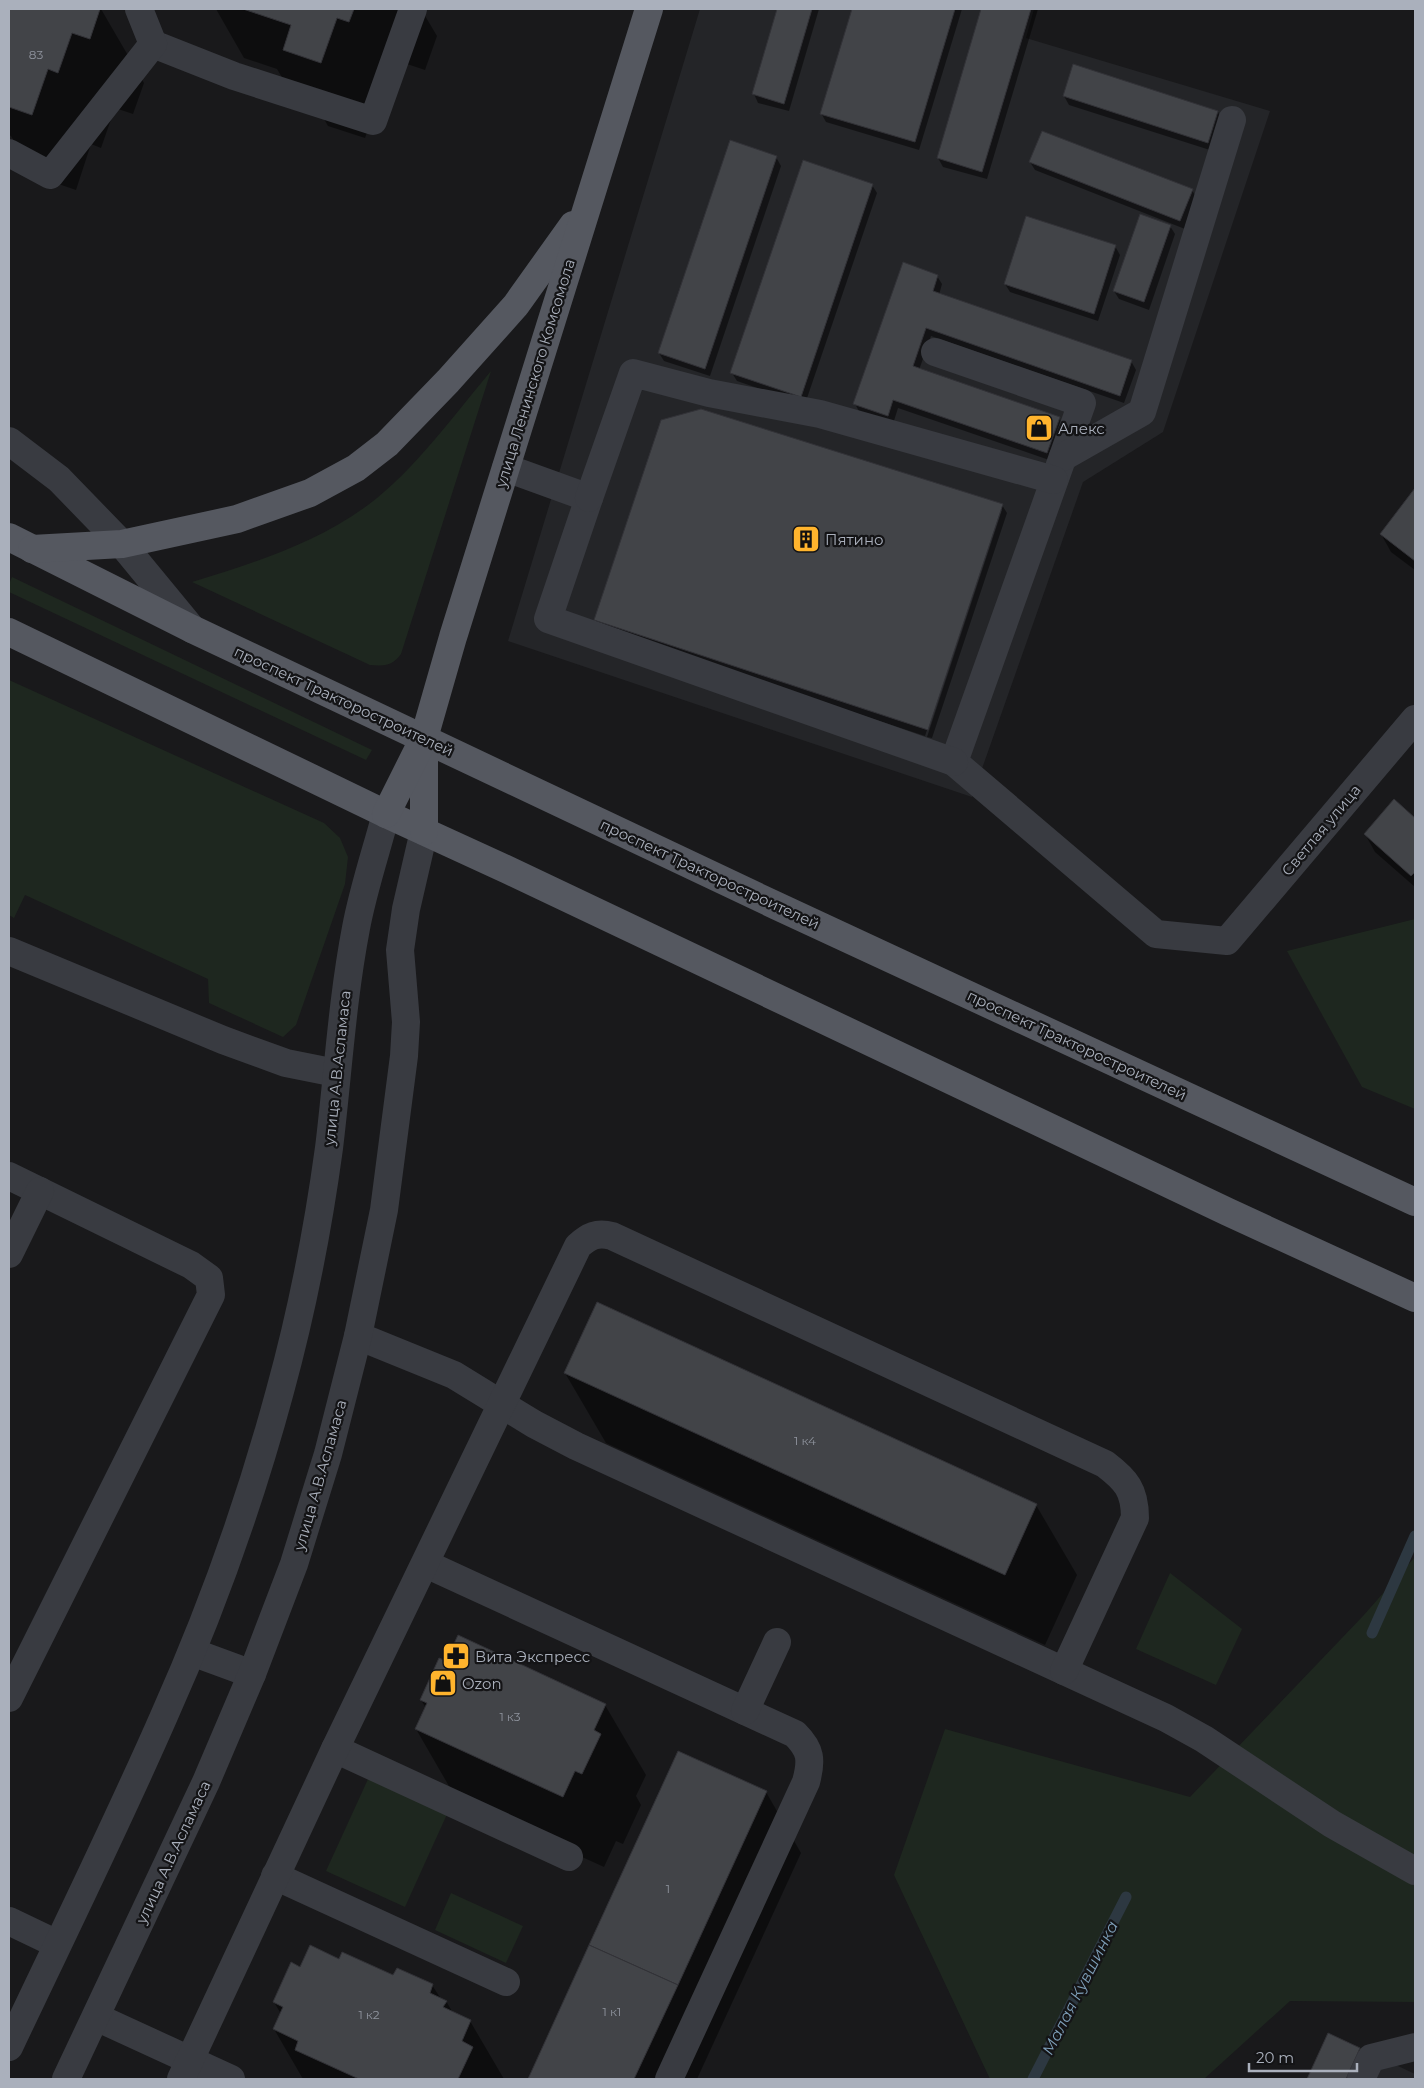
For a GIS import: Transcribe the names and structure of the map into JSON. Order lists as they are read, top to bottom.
{
  "streets": {
    "main road": ["улица Ленинского Комсомола", "проспект Тракторостроителей"],
    "street": ["Светлая улица", "улица А.В.Асламаса"]
  },
  "crossings": [
    ["улица Ленинского Комсомола", "проспект Тракторостроителей"]
  ],
  "water": ["Малая Кувшинка"],
  "places": {
    "shop": ["Алекс", "Ozon"],
    "building": ["Пятино"],
    "pharmacy": ["Вита Экспресс"]
  },
  "house_numbers": [
    "83",
    "1 к4",
    "1 к3",
    "1",
    "1 к1",
    "1 к2"
  ],
  "scale_bar": "20 m"
}
